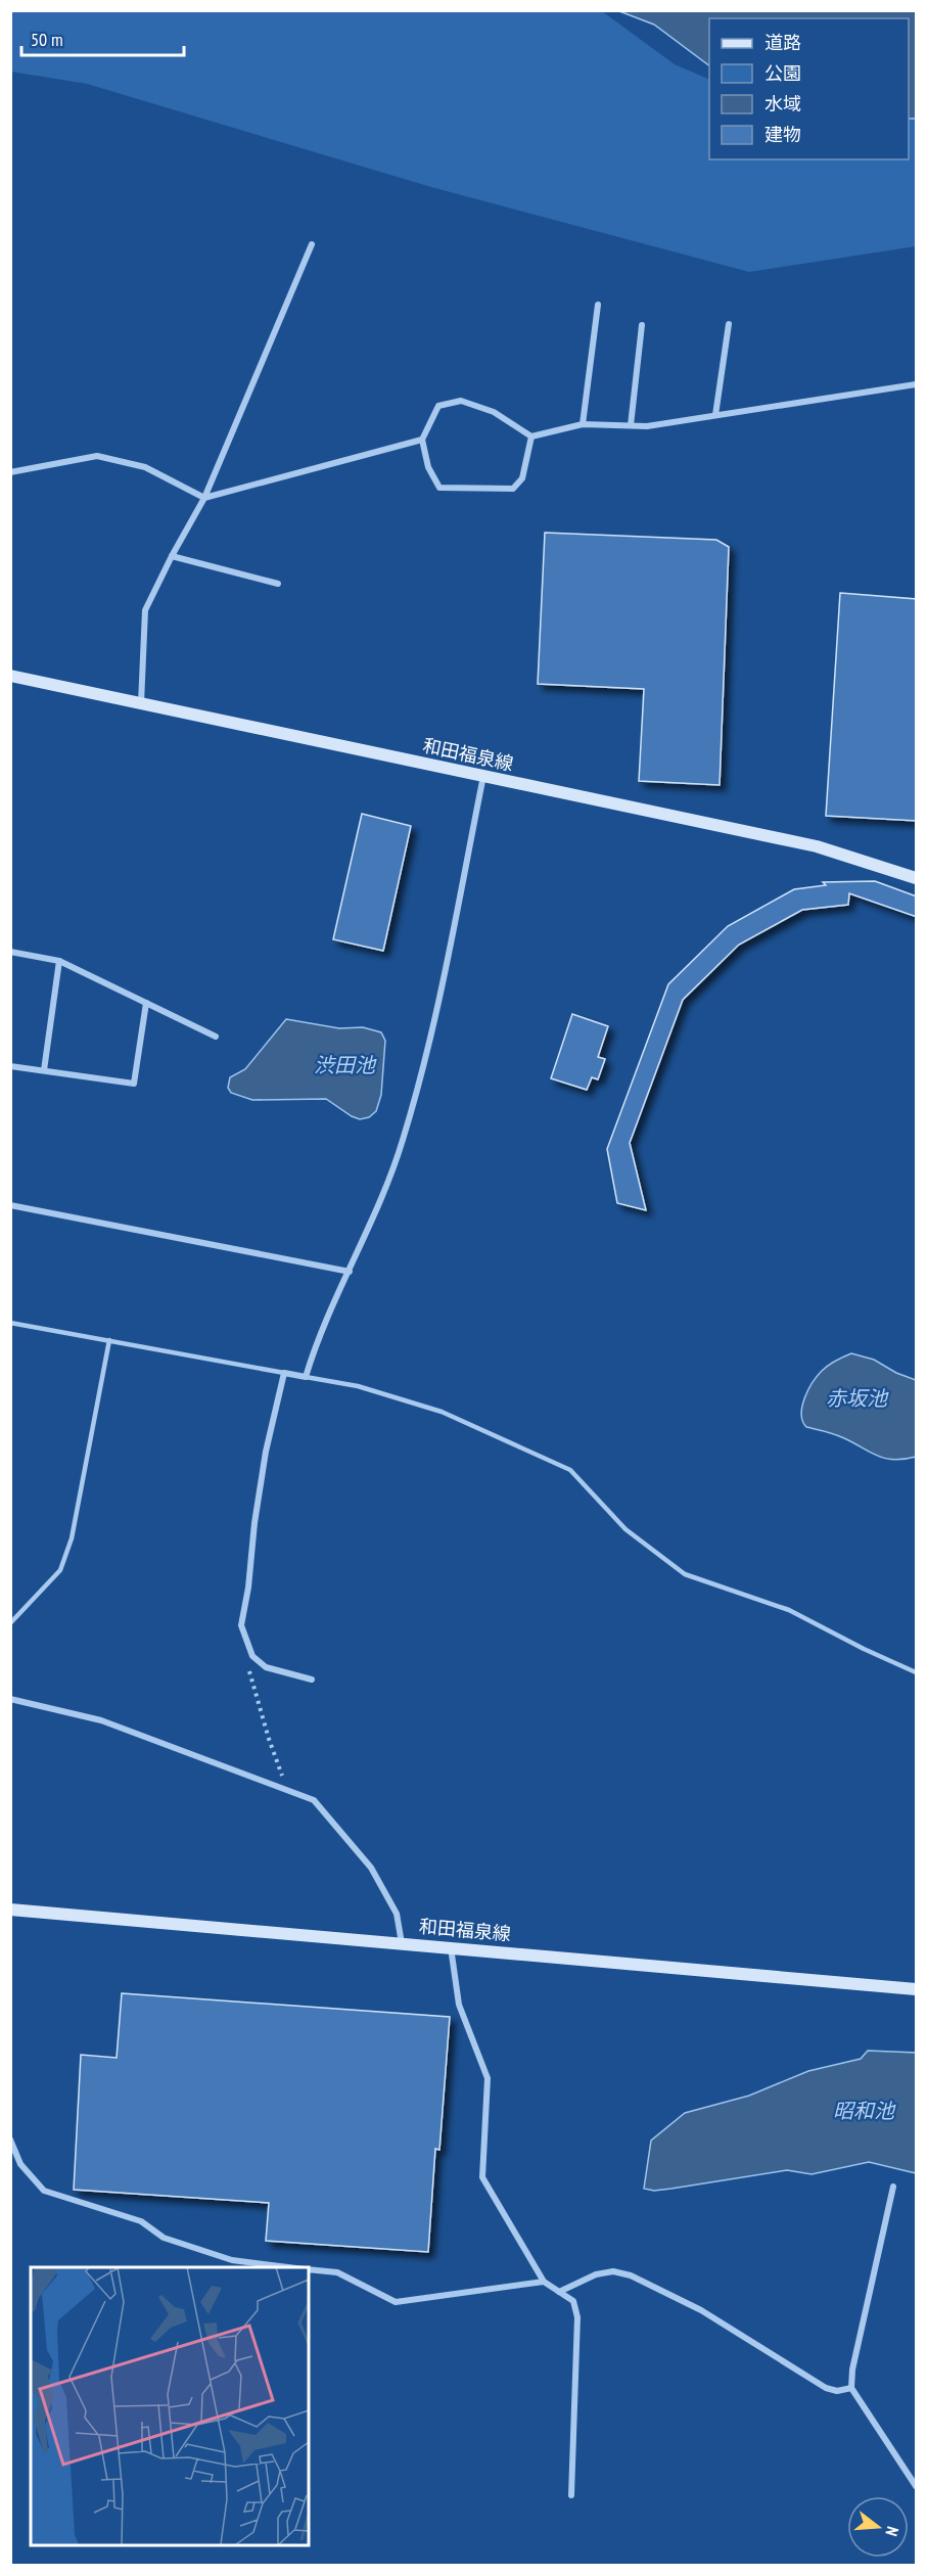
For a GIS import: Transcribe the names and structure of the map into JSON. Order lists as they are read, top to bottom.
{
  "streets": {
    "main road": ["和田福泉線"]
  },
  "water": ["渋田池", "赤坂池", "昭和池"],
  "legend": [
    "道路",
    "公園",
    "水域",
    "建物"
  ],
  "scale_bar": "50 m",
  "north": "right"
}
